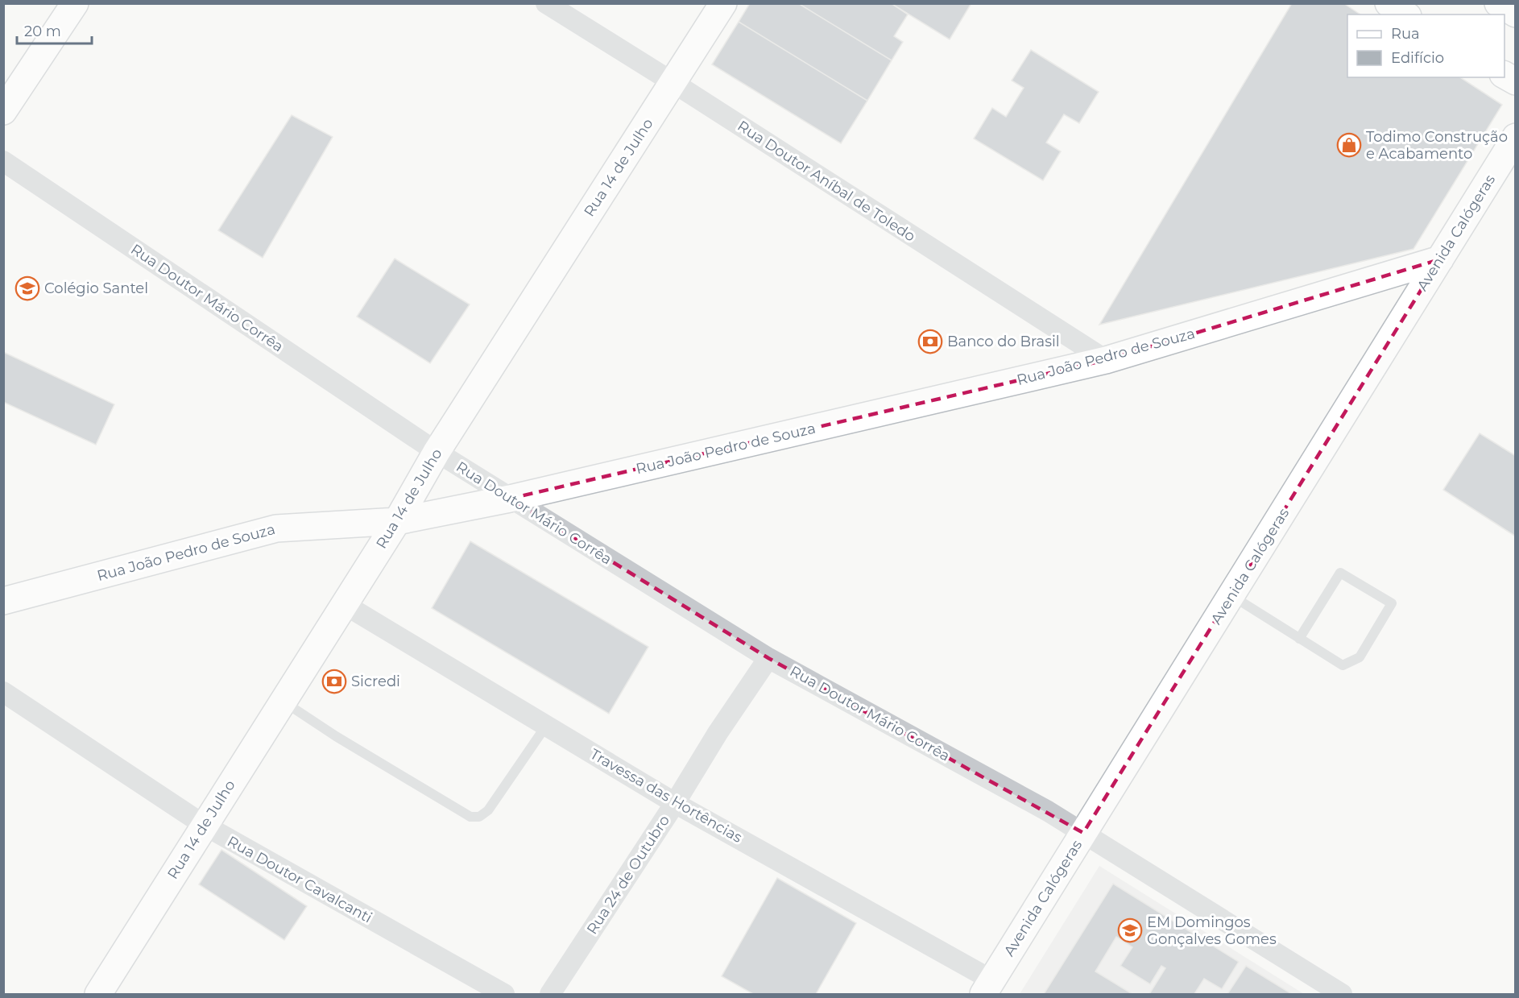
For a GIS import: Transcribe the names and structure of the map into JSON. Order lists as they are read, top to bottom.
{
  "streets": {
    "main road": ["Rua 14 de Julho", "Avenida Calógeras", "Rua João Pedro de Souza"],
    "street": [
      "Rua Doutor Aníbal de Toledo",
      "Rua Doutor Mário Corrêa",
      "Travessa das Hortências",
      "Rua 24 de Outubro",
      "Rua Doutor Cavalcanti"
    ]
  },
  "crossings": [
    ["Rua 14 de Julho", "Rua Doutor Aníbal de Toledo"],
    ["Rua 14 de Julho", "Rua Doutor Mário Corrêa"],
    ["Rua 14 de Julho", "Rua João Pedro de Souza"],
    ["Rua 14 de Julho", "Travessa das Hortências"],
    ["Rua 14 de Julho", "Rua Doutor Cavalcanti"],
    ["Rua Doutor Aníbal de Toledo", "Rua João Pedro de Souza"],
    ["Avenida Calógeras", "Rua Doutor Mário Corrêa"],
    ["Avenida Calógeras", "Rua João Pedro de Souza"],
    ["Avenida Calógeras", "Travessa das Hortências"],
    ["Rua Doutor Mário Corrêa", "Rua João Pedro de Souza"],
    ["Rua Doutor Mário Corrêa", "Rua 24 de Outubro"],
    ["Travessa das Hortências", "Rua 24 de Outubro"]
  ],
  "places": {
    "shop": ["Todimo Construção e Acabamento"],
    "school or university": ["Colégio Santel", "EM Domingos Gonçalves Gomes"],
    "bank": ["Banco do Brasil", "Sicredi"]
  },
  "legend": ["Rua", "Edifício"],
  "scale_bar": "20 m"
}
